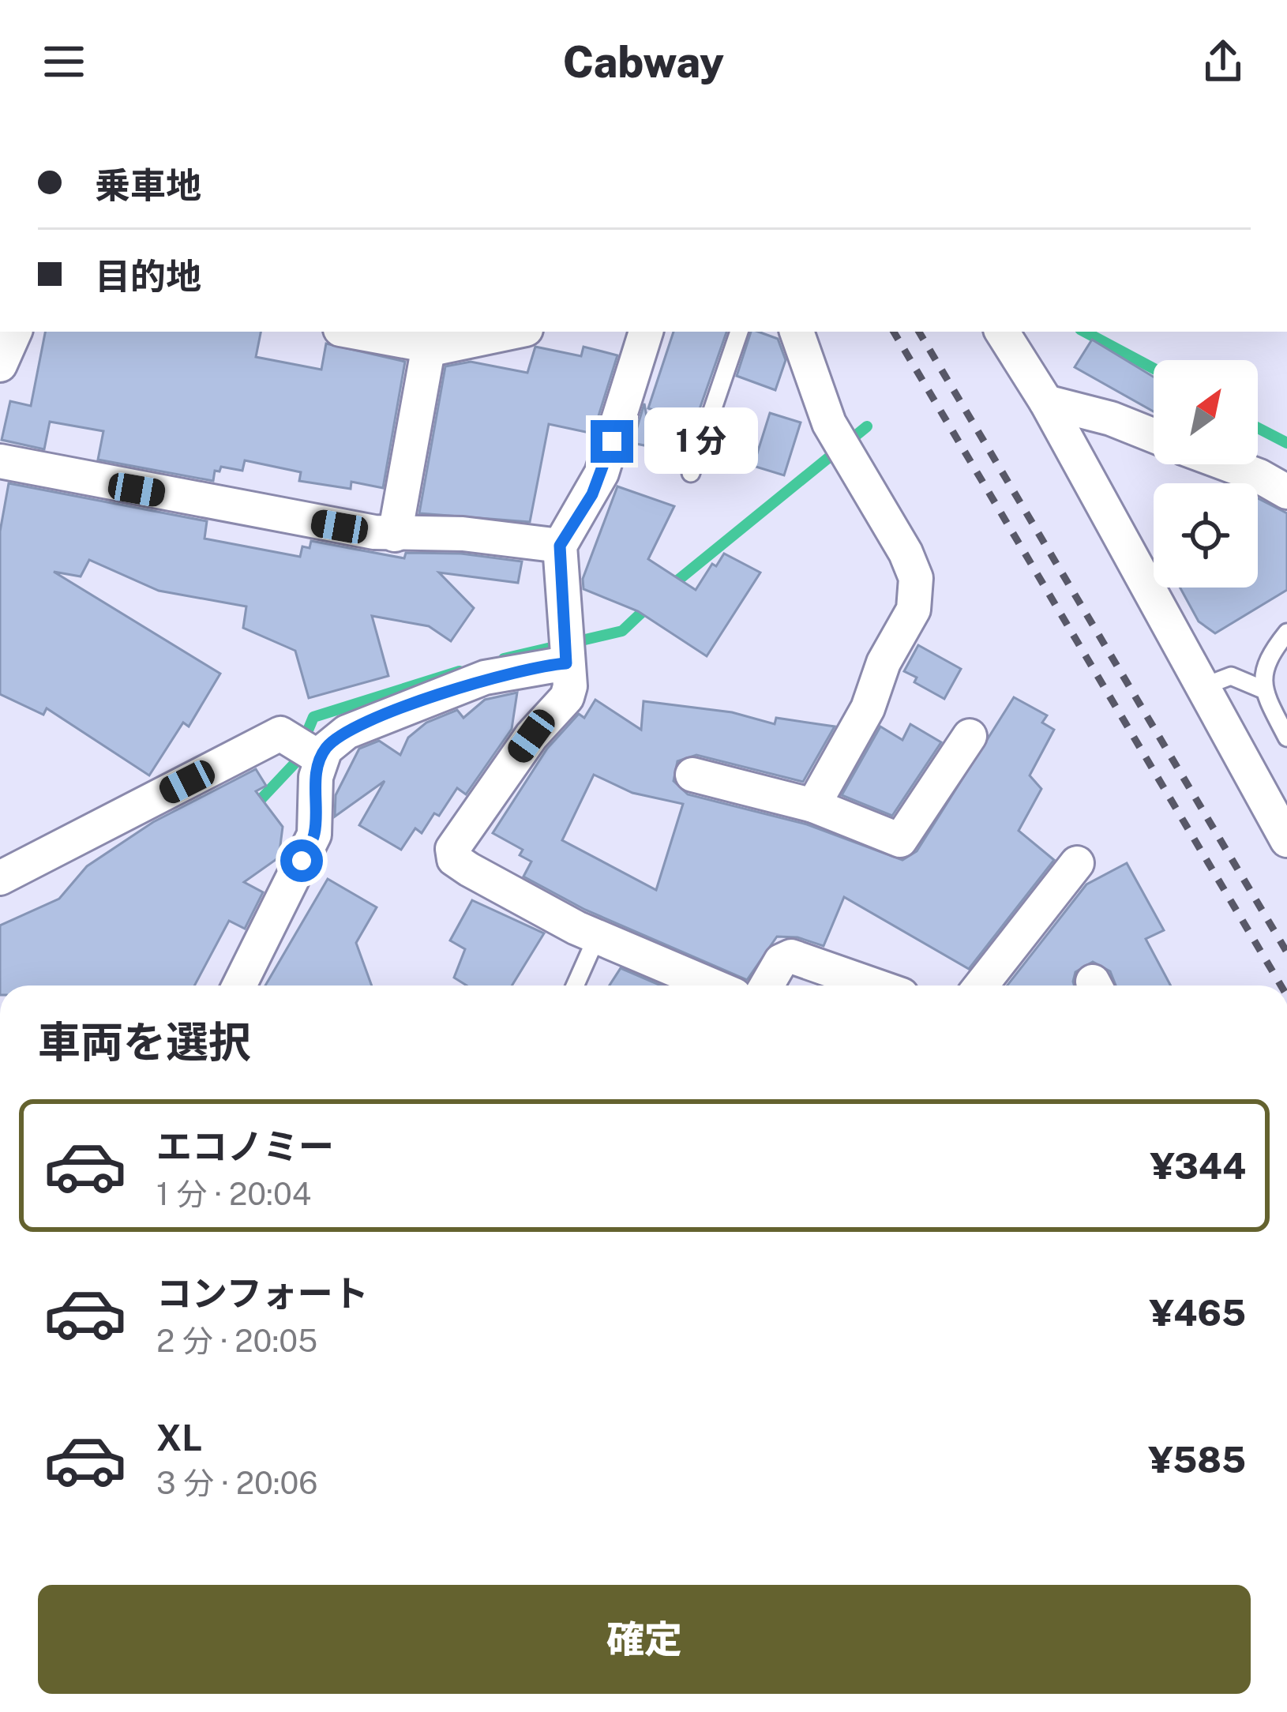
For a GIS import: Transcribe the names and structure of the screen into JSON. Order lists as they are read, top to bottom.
{
  "north": "top right",
  "page": {
    "header": "Cabway",
    "banner": ["乗車地", "目的地"],
    "bubble": "1 分",
    "heading": "車両を選択",
    "list": [
      {
        "name": "エコノミー",
        "note": "1 分 · 20:04",
        "value": "¥344"
      },
      {
        "name": "コンフォート",
        "note": "2 分 · 20:05",
        "value": "¥465"
      },
      {
        "name": "XL",
        "note": "3 分 · 20:06",
        "value": "¥585"
      }
    ],
    "buttons": "確定"
  }
}
